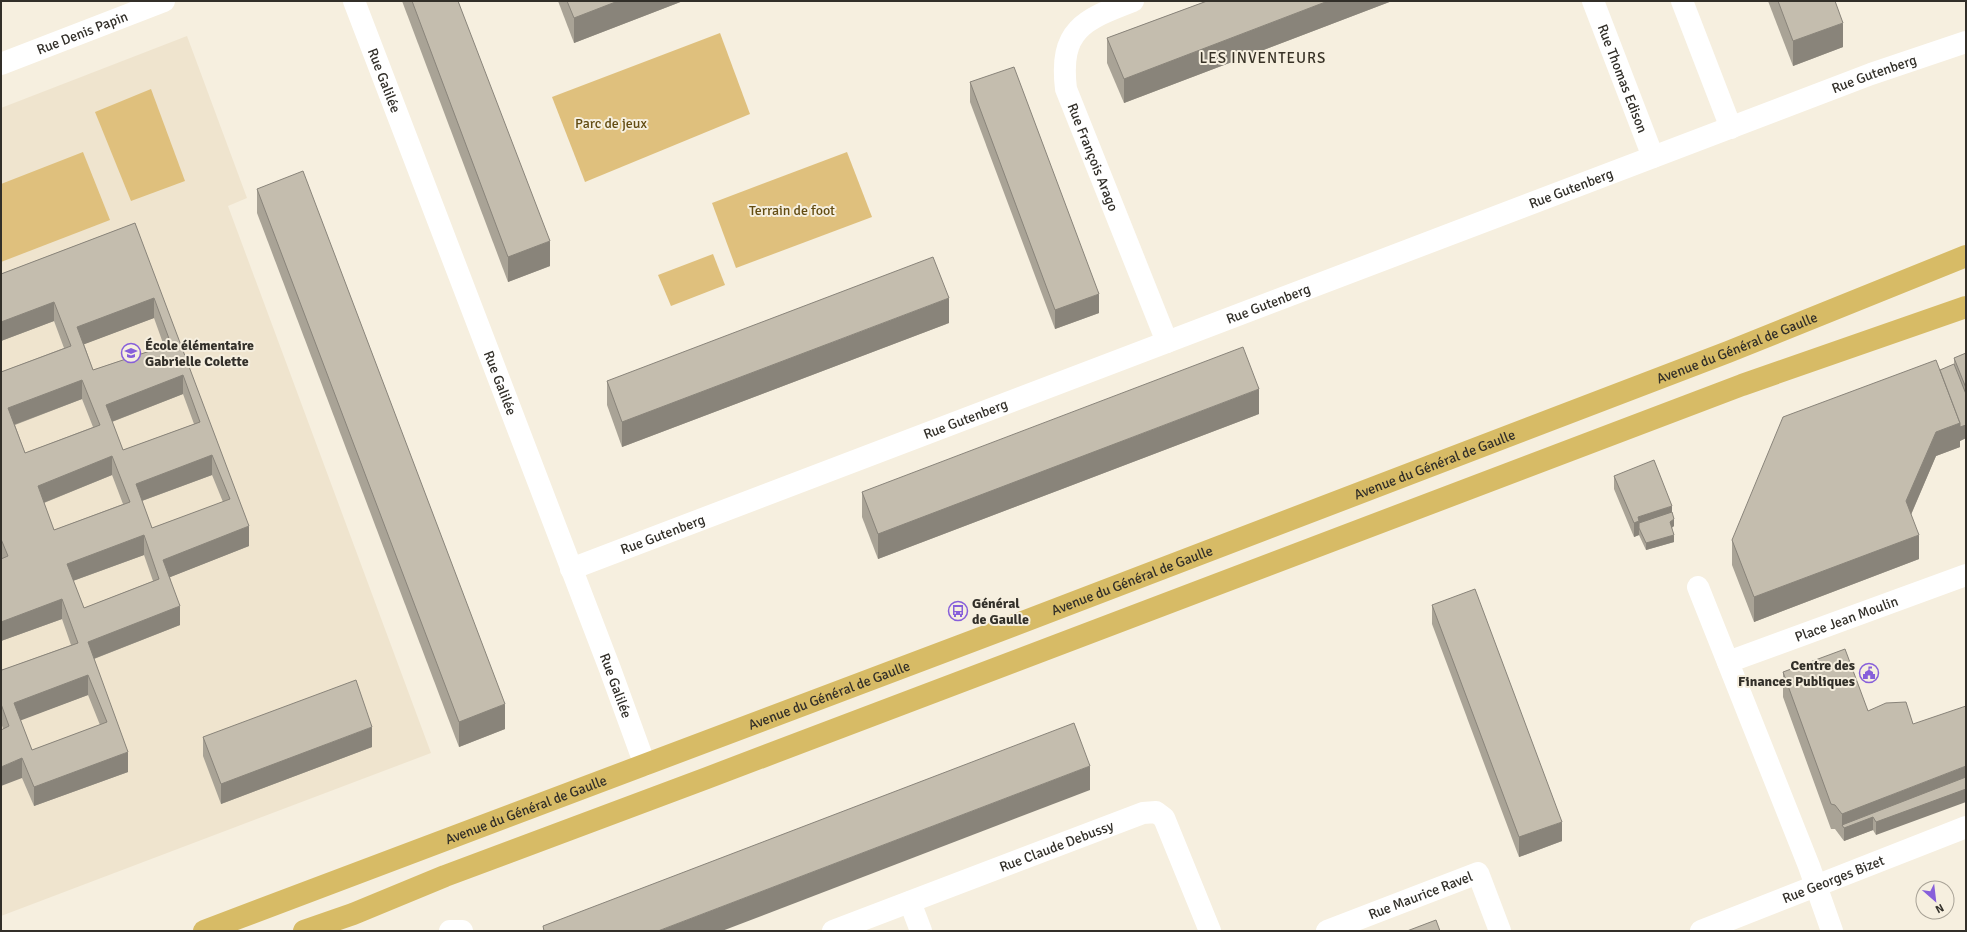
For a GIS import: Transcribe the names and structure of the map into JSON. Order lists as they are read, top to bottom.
{
  "streets": {
    "main road": ["Avenue du Général de Gaulle"],
    "street": [
      "Rue Denis Papin",
      "Rue Gutenberg",
      "Rue Thomas Edison",
      "Rue Galilée",
      "Rue François Arago",
      "Place Jean Moulin",
      "Rue Claude Debussy",
      "Rue Georges Bizet",
      "Rue Maurice Ravel"
    ]
  },
  "crossings": [
    ["Rue Gutenberg", "Rue Thomas Edison"],
    ["Rue Gutenberg", "Rue Galilée"],
    ["Rue Gutenberg", "Rue François Arago"],
    ["Rue Galilée", "Avenue du Général de Gaulle"]
  ],
  "districts": ["LES INVENTEURS"],
  "parks": ["Parc de jeux", "Terrain de foot"],
  "places": {
    "school or university": ["École élémentaire Gabrielle Colette"],
    "bus stop": ["Général de Gaulle"],
    "public building": ["Centre des Finances Publiques"]
  },
  "north": "bottom right"
}
